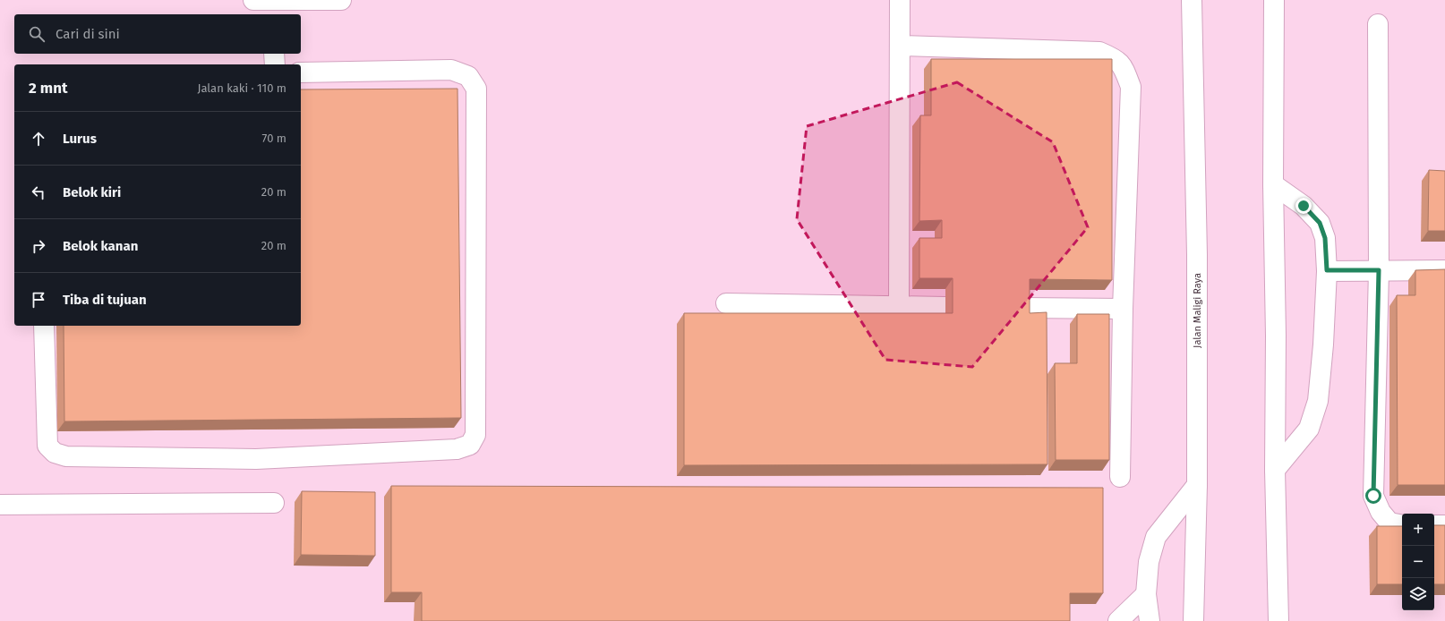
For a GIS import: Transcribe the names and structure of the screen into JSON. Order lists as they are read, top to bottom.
{
  "streets": {
    "street": ["Jalan Maligi Raya"]
  },
  "page": {
    "search": "Cari di sini",
    "heading": ["2 mnt", "Jalan kaki · 110 m"],
    "list": [
      ["Lurus", "70 m"],
      ["Belok kiri", "20 m"],
      ["Belok kanan", "20 m"],
      "Tiba di tujuan"
    ],
    "map_buttons": ["+", "−"]
  }
}
